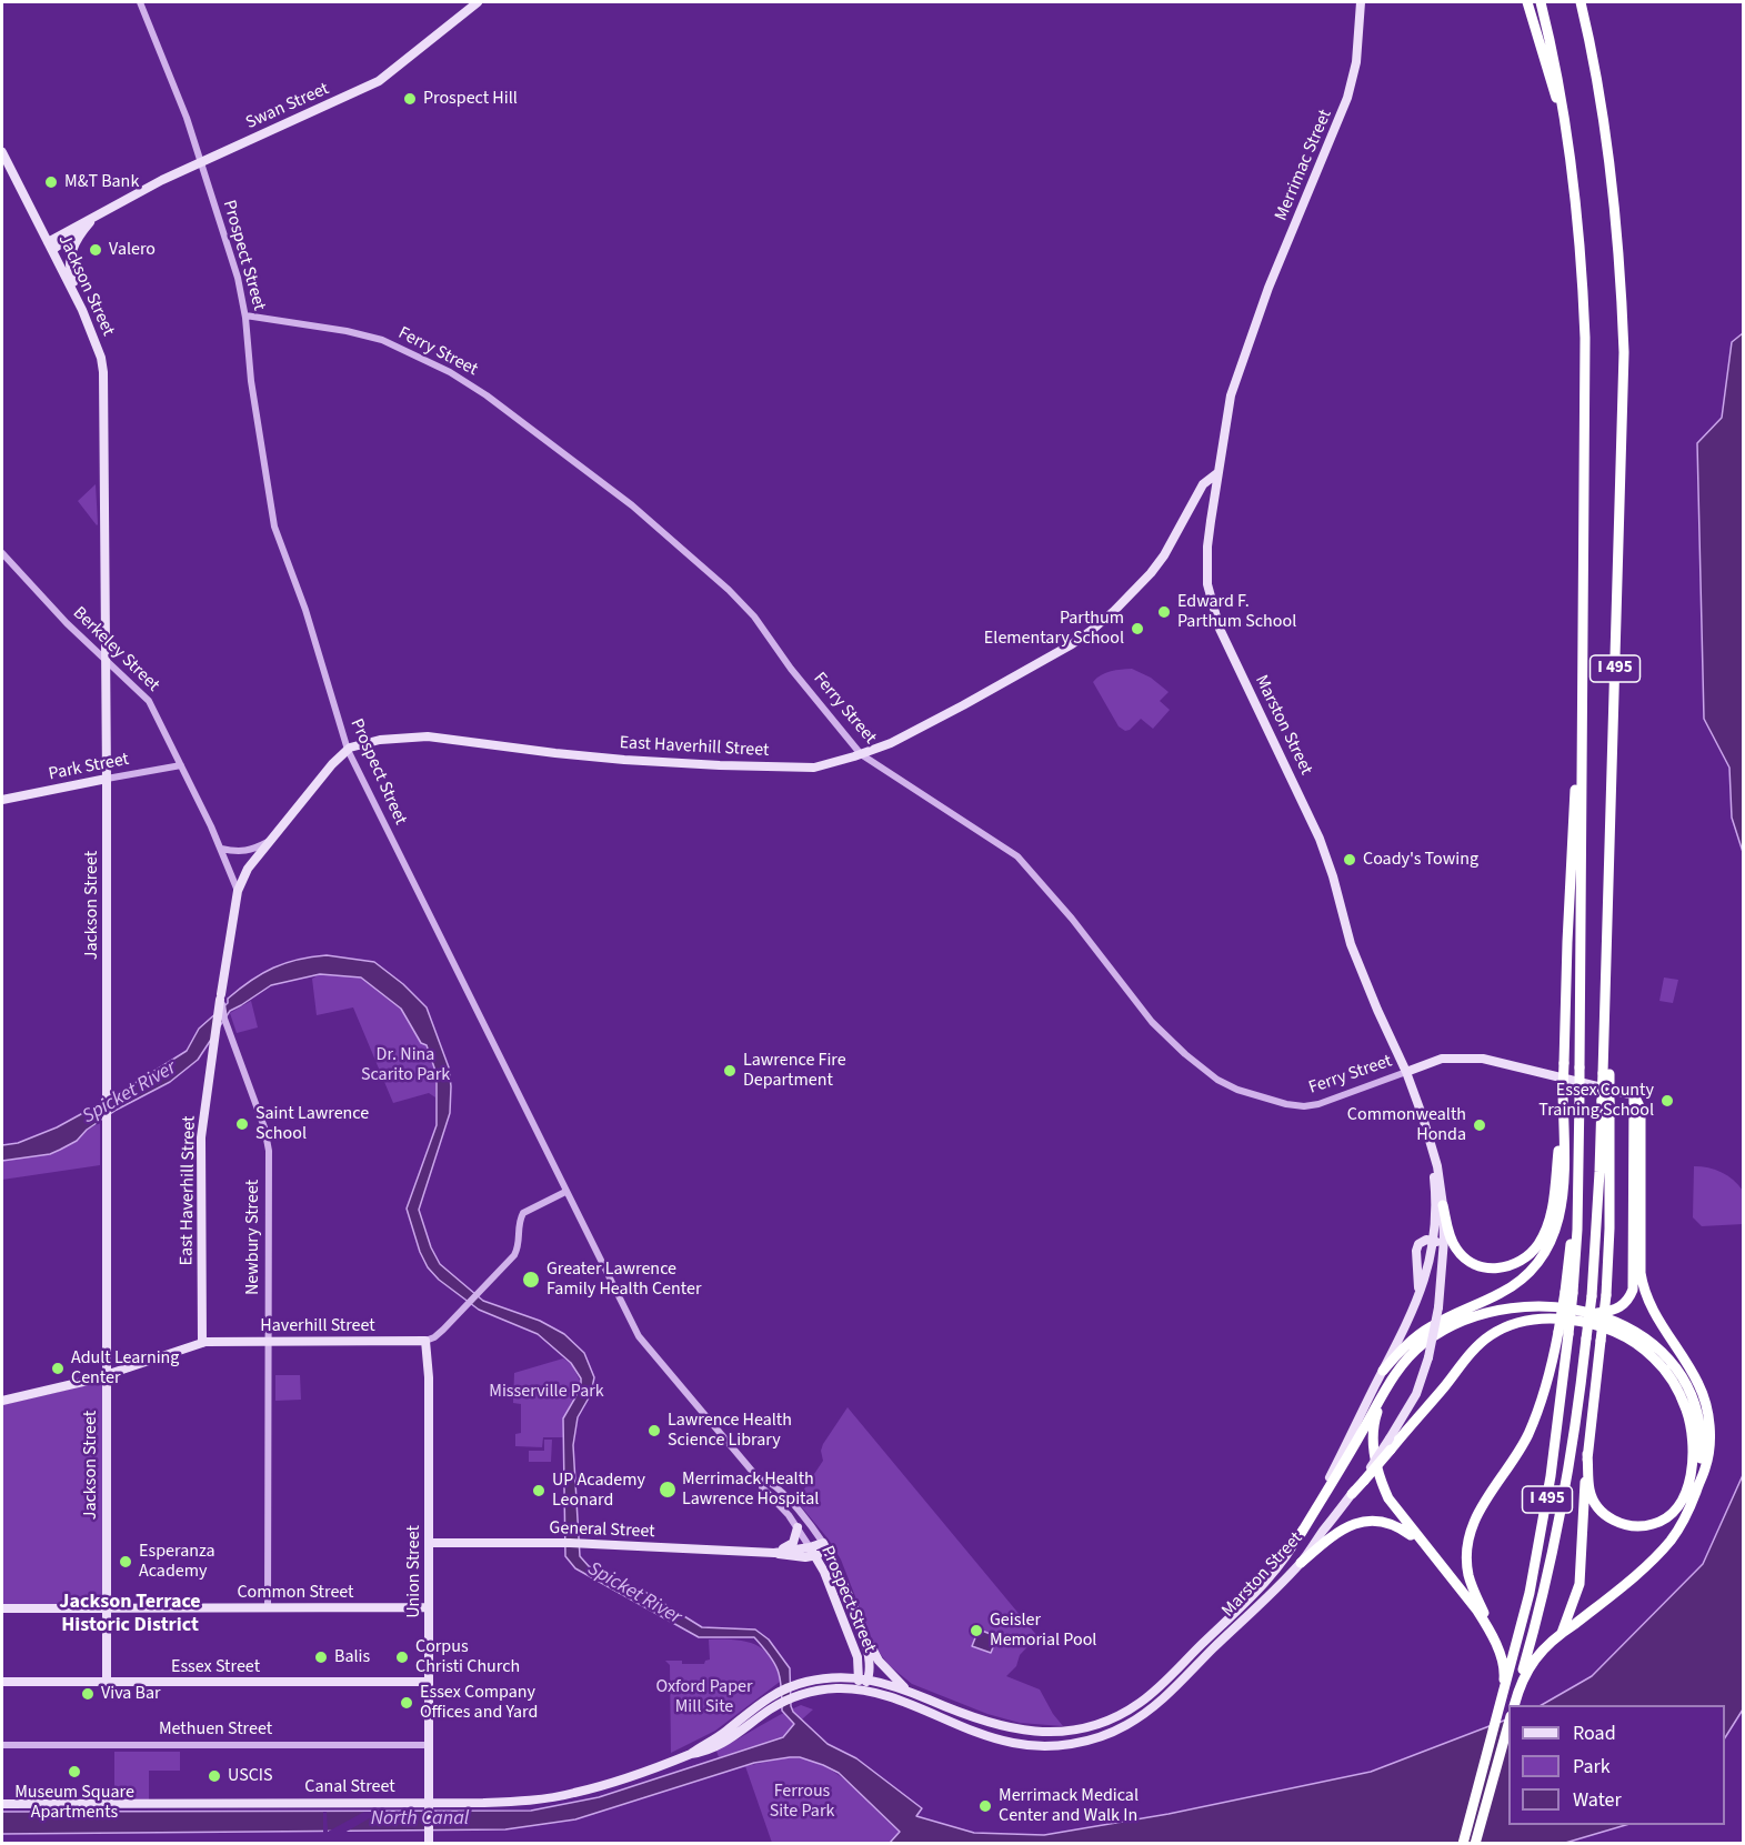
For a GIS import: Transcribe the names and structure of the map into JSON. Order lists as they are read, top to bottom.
{
  "streets": {
    "highway": ["I 495"],
    "main road": [
      "Swan Street",
      "Merrimac Street",
      "Prospect Street",
      "Jackson Street",
      "Marston Street",
      "East Haverhill Street",
      "Park Street",
      "Haverhill Street",
      "General Street",
      "Union Street",
      "Common Street",
      "Essex Street",
      "Canal Street"
    ],
    "street": [
      "Ferry Street",
      "Berkeley Street",
      "Newbury Street",
      "Methuen Street"
    ]
  },
  "crossings": [
    ["Swan Street", "Prospect Street"],
    ["Swan Street", "Jackson Street"],
    ["Merrimac Street", "Marston Street"],
    ["Prospect Street", "Ferry Street"],
    ["Prospect Street", "Marston Street"],
    ["Prospect Street", "East Haverhill Street"],
    ["Prospect Street", "General Street"],
    ["Prospect Street", "Canal Street"],
    ["Jackson Street", "Berkeley Street"],
    ["Jackson Street", "Park Street"],
    ["Jackson Street", "Haverhill Street"],
    ["Jackson Street", "Common Street"],
    ["Jackson Street", "Essex Street"],
    ["Ferry Street", "Marston Street"],
    ["Ferry Street", "East Haverhill Street"],
    ["Berkeley Street", "East Haverhill Street"],
    ["Berkeley Street", "Park Street"],
    ["Marston Street", "East Haverhill Street"],
    ["Marston Street", "Canal Street"],
    ["East Haverhill Street", "Newbury Street"],
    ["East Haverhill Street", "Haverhill Street"],
    ["Newbury Street", "Haverhill Street"],
    ["Newbury Street", "Common Street"],
    ["Haverhill Street", "Union Street"],
    ["General Street", "Union Street"],
    ["Union Street", "Common Street"],
    ["Union Street", "Essex Street"],
    ["Union Street", "Methuen Street"],
    ["Union Street", "Canal Street"]
  ],
  "districts": ["Jackson Terrace Historic District"],
  "water": ["Spicket River", "North Canal"],
  "parks": [
    "Dr. Nina Scarito Park",
    "Misserville Park",
    "Oxford Paper Mill Site",
    "Ferrous Site Park"
  ],
  "places": [
    "Prospect Hill",
    "M&T Bank",
    "Valero",
    "Edward F. Parthum School",
    "Parthum Elementary School",
    "Coady's Towing",
    "Lawrence Fire Department",
    "Essex County Training School",
    "Saint Lawrence School",
    "Commonwealth Honda",
    "Greater Lawrence Family Health Center",
    "Adult Learning Center",
    "Lawrence Health Science Library",
    "Merrimack Health Lawrence Hospital",
    "UP Academy Leonard",
    "Esperanza Academy",
    "Geisler Memorial Pool",
    "Balis",
    "Corpus Christi Church",
    "Viva Bar",
    "Essex Company Offices and Yard",
    "Museum Square Apartments",
    "USCIS",
    "Merrimack Medical Center and Walk In"
  ],
  "legend": ["Road", "Park", "Water"]
}
